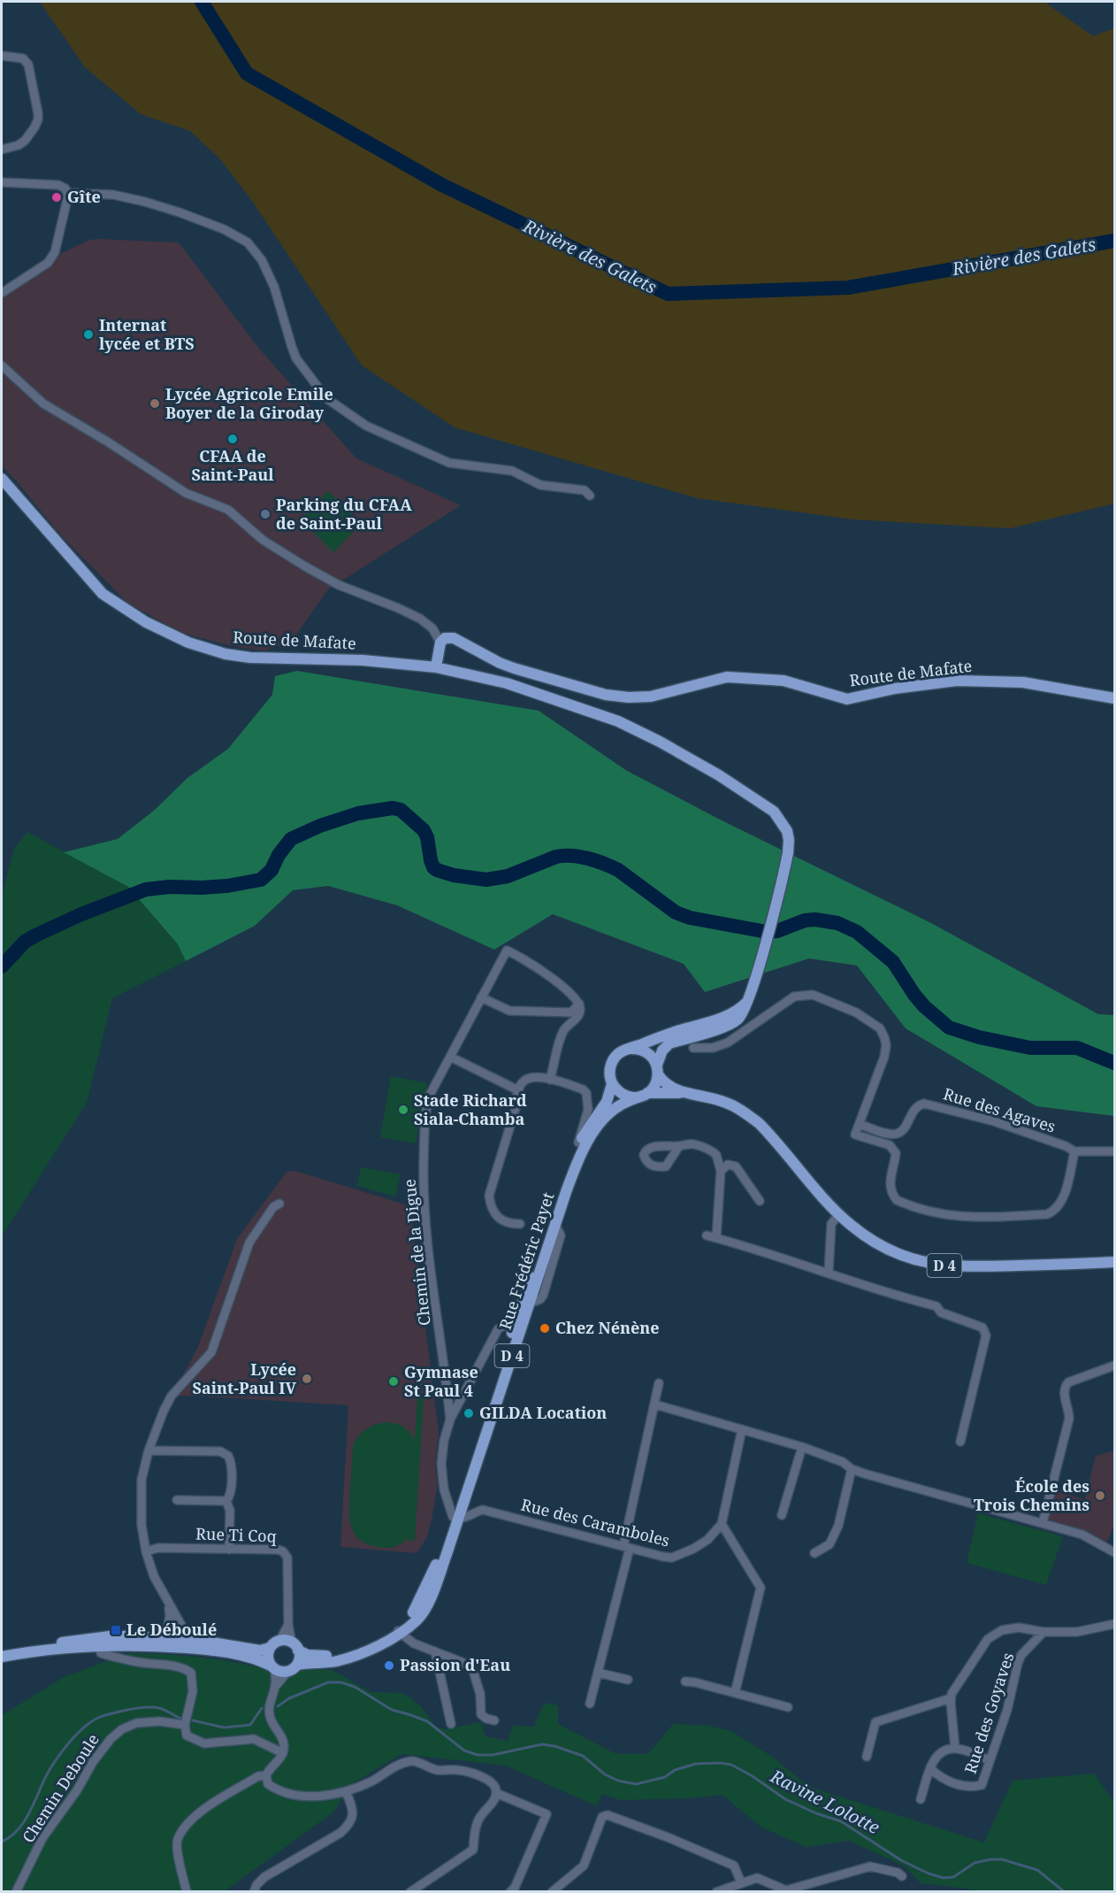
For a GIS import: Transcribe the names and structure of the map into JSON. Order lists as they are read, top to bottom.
{
  "streets": {
    "main road": ["Route de Mafate", "Rue Frédéric Payet", "D 4"],
    "street": [
      "Rue des Agaves",
      "Chemin de la Digue",
      "Rue des Caramboles",
      "Rue Ti Coq",
      "Rue des Goyaves",
      "Chemin Deboule"
    ]
  },
  "crossings": [
    ["Route de Mafate", "Rue Frédéric Payet"],
    ["Route de Mafate", "D 4"],
    ["Chemin de la Digue", "Rue Frédéric Payet"],
    ["Chemin de la Digue", "Rue des Caramboles"],
    ["Rue Frédéric Payet", "D 4"],
    ["Rue Frédéric Payet", "Rue des Caramboles"],
    ["D 4", "Rue Ti Coq"]
  ],
  "water": ["Rivière des Galets", "Ravine Lolotte"],
  "places": {
    "other": [
      "Gîte",
      "Internat lycée et BTS",
      "Lycée Agricole Emile Boyer de la Giroday",
      "CFAA de Saint-Paul",
      "Parking du CFAA de Saint-Paul",
      "Stade Richard Siala-Chamba",
      "Chez Nénène",
      "Lycée Saint-Paul IV",
      "Gymnase St Paul 4",
      "GILDA Location",
      "École des Trois Chemins",
      "Passion d'Eau"
    ],
    "transit": ["Le Déboulé"]
  }
}
